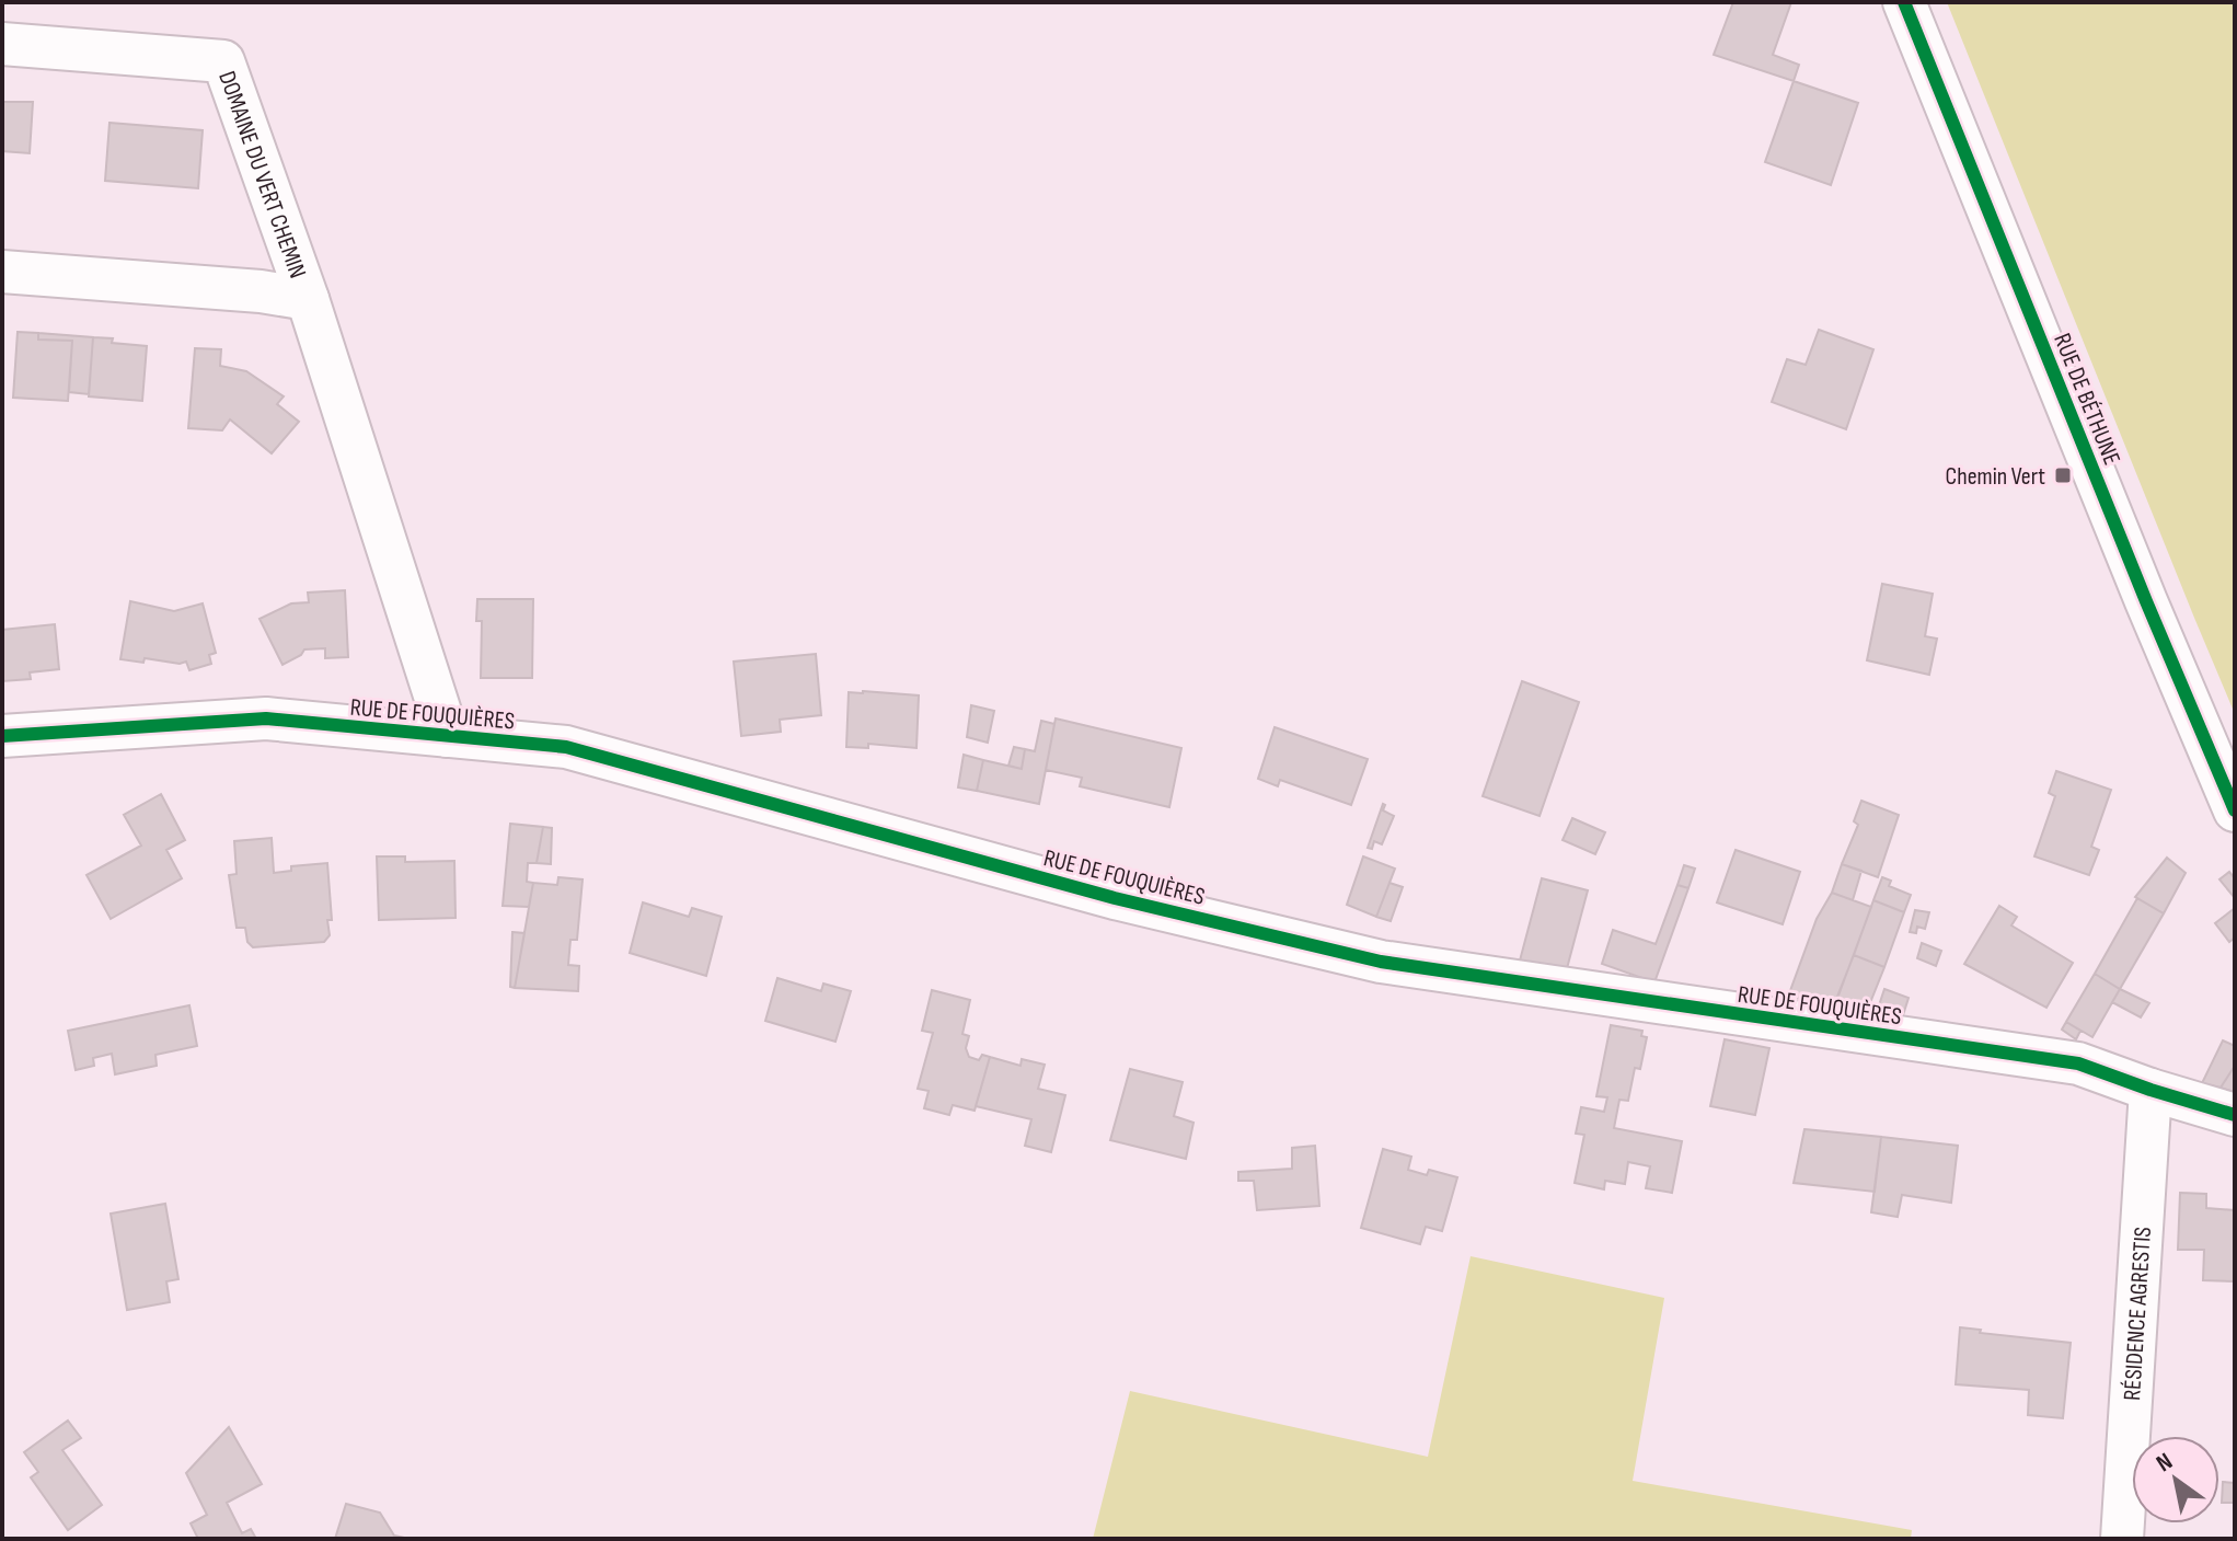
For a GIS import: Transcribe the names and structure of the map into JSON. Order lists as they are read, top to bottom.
{
  "streets": {
    "street": [
      "DOMAINE DU VERT CHEMIN",
      "RUE DE BÉTHUNE",
      "RUE DE FOUQUIÈRES",
      "RÉSIDENCE AGRESTIS"
    ]
  },
  "crossings": [
    ["DOMAINE DU VERT CHEMIN", "RUE DE FOUQUIÈRES"],
    ["RUE DE FOUQUIÈRES", "RÉSIDENCE AGRESTIS"]
  ],
  "places": {
    "transit": ["Chemin Vert"]
  },
  "north": "top left"
}
